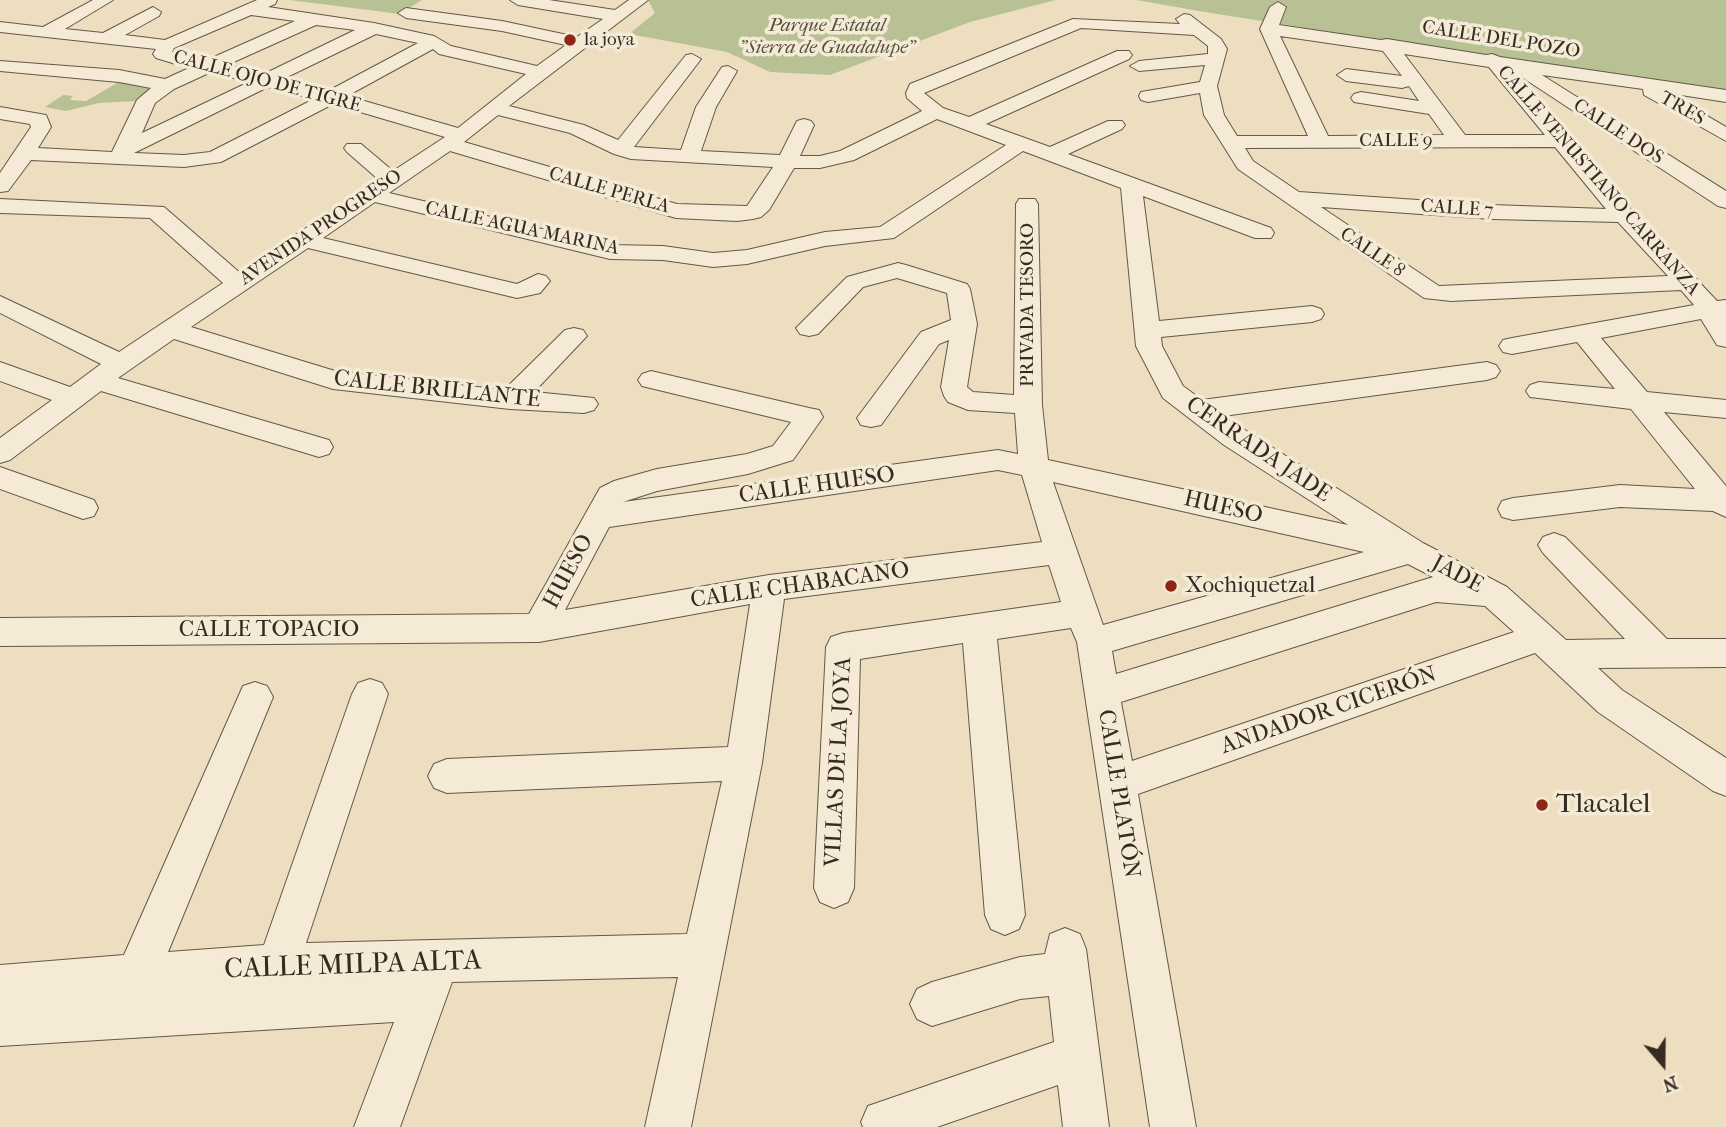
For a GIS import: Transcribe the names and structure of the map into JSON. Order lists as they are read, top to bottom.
{
  "streets": {
    "street": [
      "CALLE DEL POZO",
      "CALLE OJO DE TIGRE",
      "TRES",
      "CALLE DOS",
      "CALLE 9",
      "CALLE VENUSTIANO CARRANZA",
      "CALLE PERLA",
      "CALLE 7",
      "AVENIDA PROGRESO",
      "CALLE AGUA MARINA",
      "CALLE 8",
      "PRIVADA TESORO",
      "CALLE BRILLANTE",
      "CERRADA JADE",
      "CALLE HUESO",
      "HUESO",
      "JADE",
      "CALLE CHABACANO",
      "CALLE TOPACIO",
      "ANDADOR CICERÓN",
      "VILLAS DE LA JOYA",
      "CALLE PLATÓN",
      "CALLE MILPA ALTA"
    ]
  },
  "crossings": [
    ["CALLE DEL POZO", "TRES"],
    ["CALLE DEL POZO", "CALLE DOS"],
    ["CALLE DEL POZO", "CALLE VENUSTIANO CARRANZA"],
    ["CALLE OJO DE TIGRE", "CALLE PERLA"],
    ["CALLE OJO DE TIGRE", "AVENIDA PROGRESO"],
    ["CALLE DOS", "CALLE VENUSTIANO CARRANZA"],
    ["CALLE 9", "CALLE VENUSTIANO CARRANZA"],
    ["CALLE 9", "CALLE 8"],
    ["CALLE VENUSTIANO CARRANZA", "CALLE 7"],
    ["CALLE VENUSTIANO CARRANZA", "CALLE 8"],
    ["CALLE PERLA", "AVENIDA PROGRESO"],
    ["CALLE 7", "CALLE 8"],
    ["AVENIDA PROGRESO", "CALLE AGUA MARINA"],
    ["AVENIDA PROGRESO", "CALLE BRILLANTE"],
    ["PRIVADA TESORO", "CALLE HUESO"],
    ["PRIVADA TESORO", "HUESO"],
    ["PRIVADA TESORO", "CALLE PLATÓN"],
    ["CERRADA JADE", "HUESO"],
    ["CERRADA JADE", "JADE"],
    ["CALLE HUESO", "HUESO"],
    ["CALLE HUESO", "CALLE PLATÓN"],
    ["HUESO", "JADE"],
    ["HUESO", "CALLE CHABACANO"],
    ["HUESO", "CALLE TOPACIO"],
    ["HUESO", "CALLE PLATÓN"],
    ["JADE", "ANDADOR CICERÓN"],
    ["JADE", "VILLAS DE LA JOYA"],
    ["JADE", "CALLE PLATÓN"],
    ["CALLE CHABACANO", "CALLE TOPACIO"],
    ["CALLE CHABACANO", "CALLE PLATÓN"],
    ["ANDADOR CICERÓN", "CALLE PLATÓN"],
    ["VILLAS DE LA JOYA", "CALLE PLATÓN"]
  ],
  "parks": ["Parque Estatal \"Sierra de Guadalupe\""],
  "places": ["la joya", "Xochiquetzal", "Tlacalel"],
  "north": "bottom"
}
